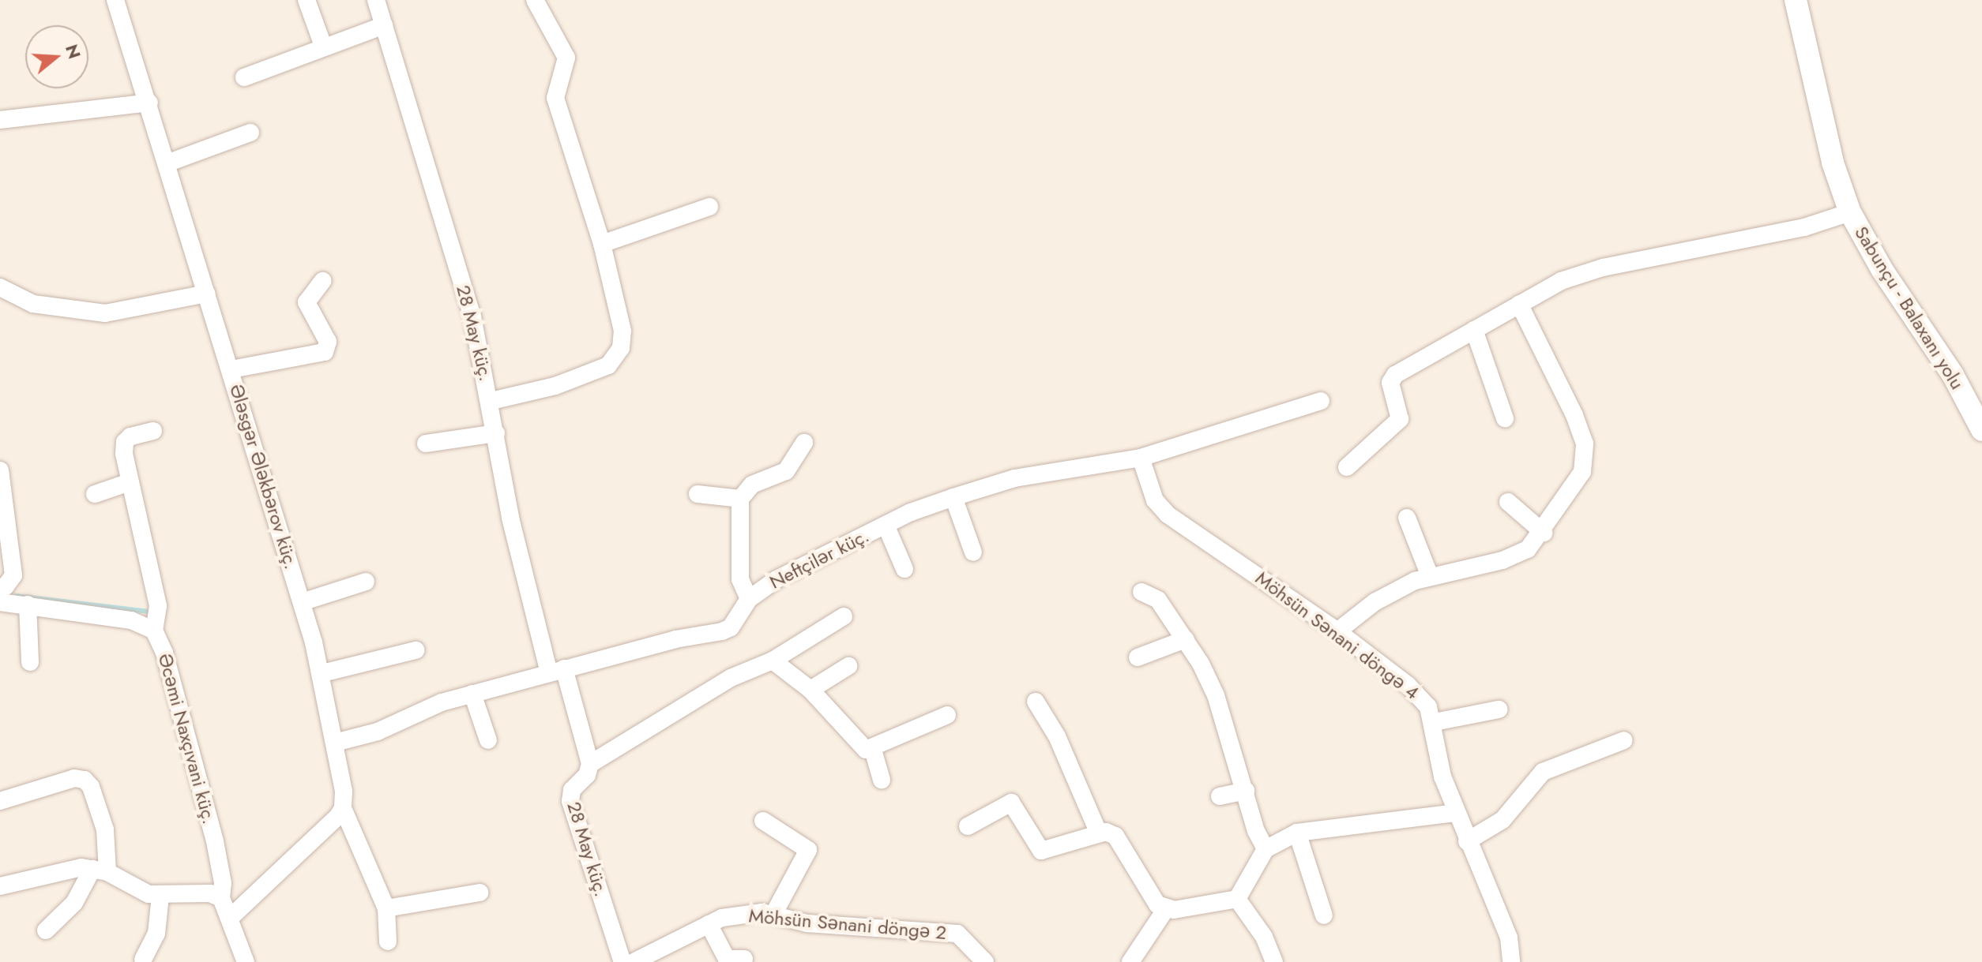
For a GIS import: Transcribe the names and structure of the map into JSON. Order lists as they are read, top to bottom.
{
  "streets": {
    "street": [
      "Sabunçu - Balaxanı yolu",
      "28 May küç.",
      "Ələsgər Ələkbərov küç.",
      "Neftçilər küç.",
      "Möhsün Sənani döngə 4",
      "Əcəmi Naxçıvani küç.",
      "Möhsün Sənani döngə 2"
    ]
  },
  "crossings": [
    ["28 May küç.", "Neftçilər küç."],
    ["Ələsgər Ələkbərov küç.", "Neftçilər küç."],
    ["Neftçilər küç.", "Möhsün Sənani döngə 4"]
  ],
  "north": "right"
}
